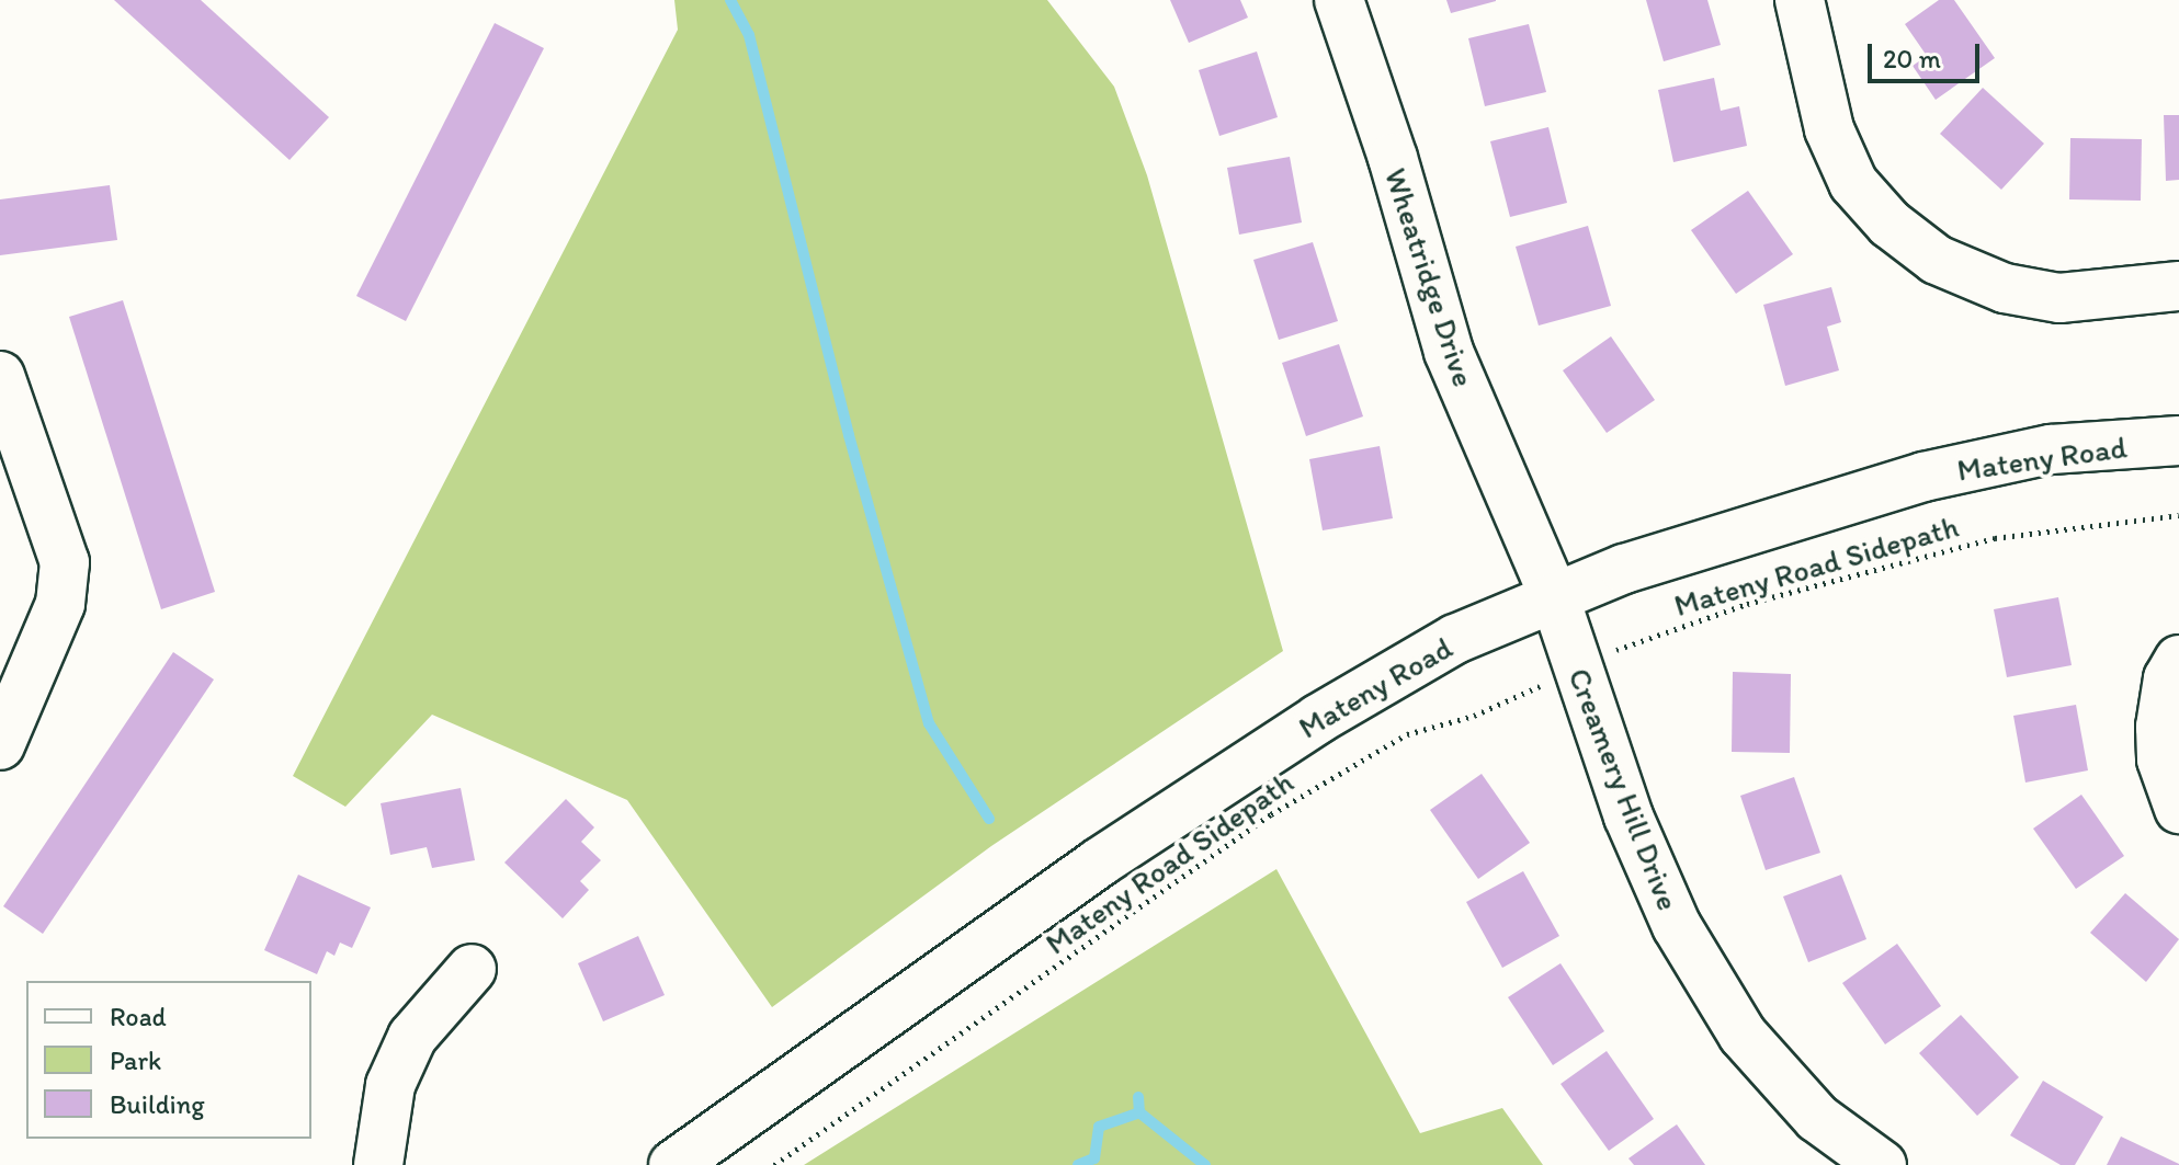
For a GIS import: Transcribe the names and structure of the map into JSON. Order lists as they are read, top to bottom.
{
  "streets": {
    "street": ["Wheatridge Drive", "Mateny Road", "Creamery Hill Drive"],
    "path": ["Mateny Road Sidepath"]
  },
  "crossings": [
    ["Wheatridge Drive", "Mateny Road"],
    ["Wheatridge Drive", "Creamery Hill Drive"],
    ["Mateny Road", "Creamery Hill Drive"],
    ["Mateny Road Sidepath", "Creamery Hill Drive"]
  ],
  "legend": ["Road", "Park", "Building"],
  "scale_bar": "20 m"
}
